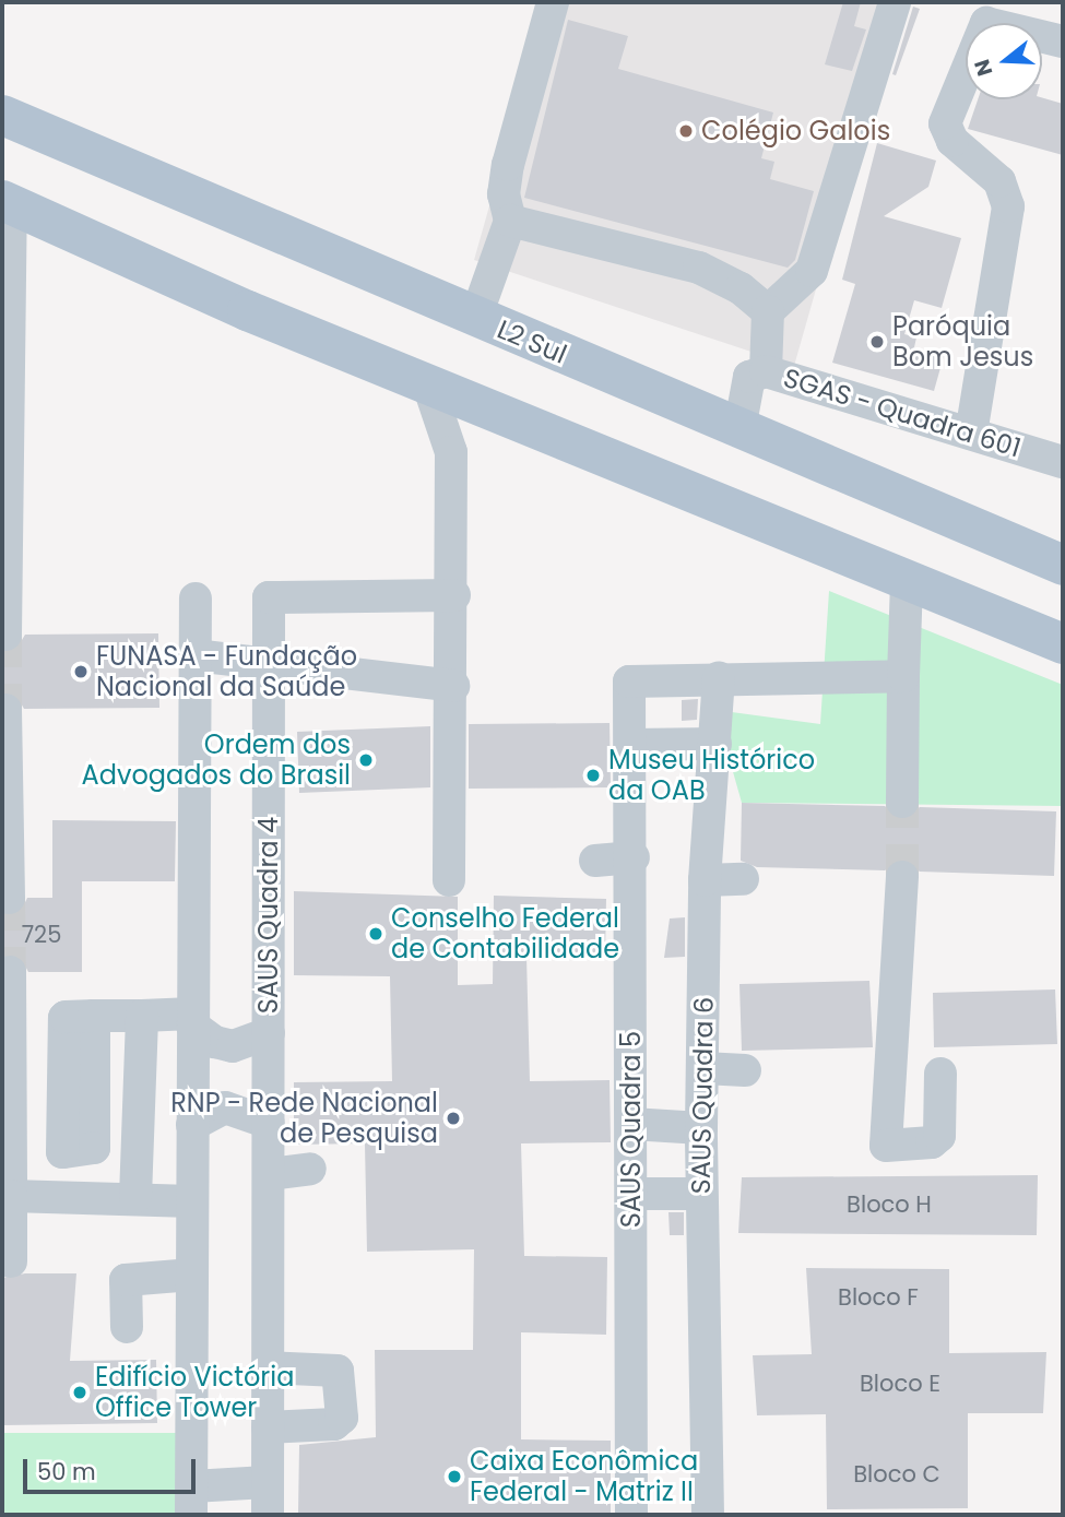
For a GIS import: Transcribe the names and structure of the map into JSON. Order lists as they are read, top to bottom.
{
  "streets": {
    "main road": ["L2 Sul"],
    "street": [
      "SGAS - Quadra 601",
      "SAUS Quadra 4",
      "SAUS Quadra 6",
      "SAUS Quadra 5"
    ]
  },
  "crossings": [
    ["L2 Sul", "SGAS - Quadra 601"],
    ["SAUS Quadra 6", "SAUS Quadra 5"]
  ],
  "places": [
    "Colégio Galois",
    "Paróquia Bom Jesus",
    "FUNASA - Fundação Nacional da Saúde",
    "Ordem dos Advogados do Brasil",
    "Museu Histórico da OAB",
    "Conselho Federal de Contabilidade",
    "RNP - Rede Nacional de Pesquisa",
    "Edifício Victória Office Tower",
    "Caixa Econômica Federal - Matriz II"
  ],
  "house_numbers": [
    "725",
    "Bloco H",
    "Bloco F",
    "Bloco E",
    "Bloco C"
  ],
  "scale_bar": "50 m",
  "north": "left"
}
